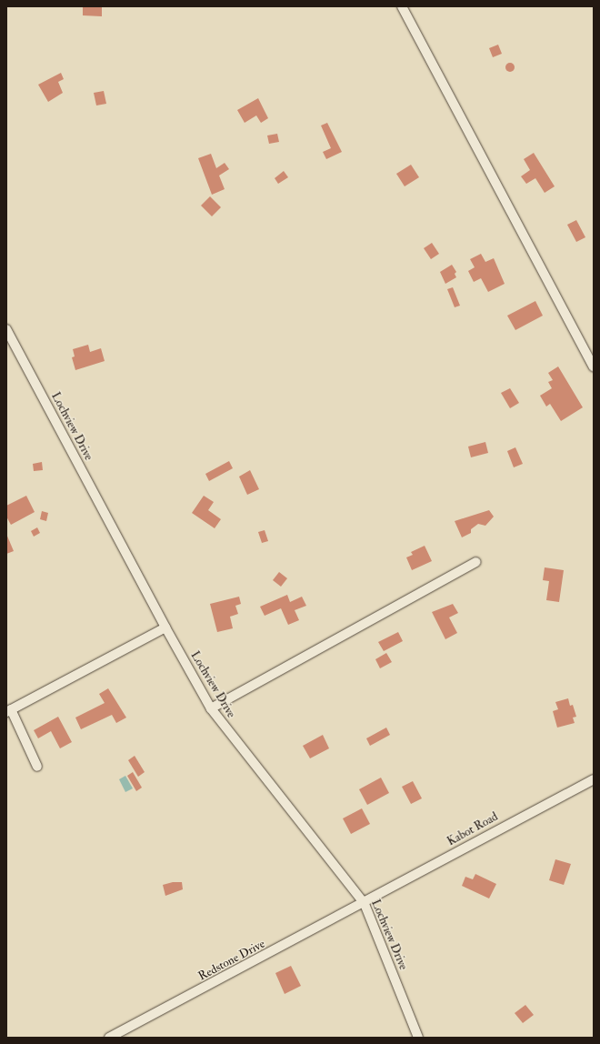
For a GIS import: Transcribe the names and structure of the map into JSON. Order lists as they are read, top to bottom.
{
  "streets": {
    "street": ["Lochview Drive", "Kabot Road", "Redstone Drive"]
  },
  "crossings": [
    ["Lochview Drive", "Kabot Road"],
    ["Lochview Drive", "Redstone Drive"],
    ["Kabot Road", "Redstone Drive"]
  ]
}
